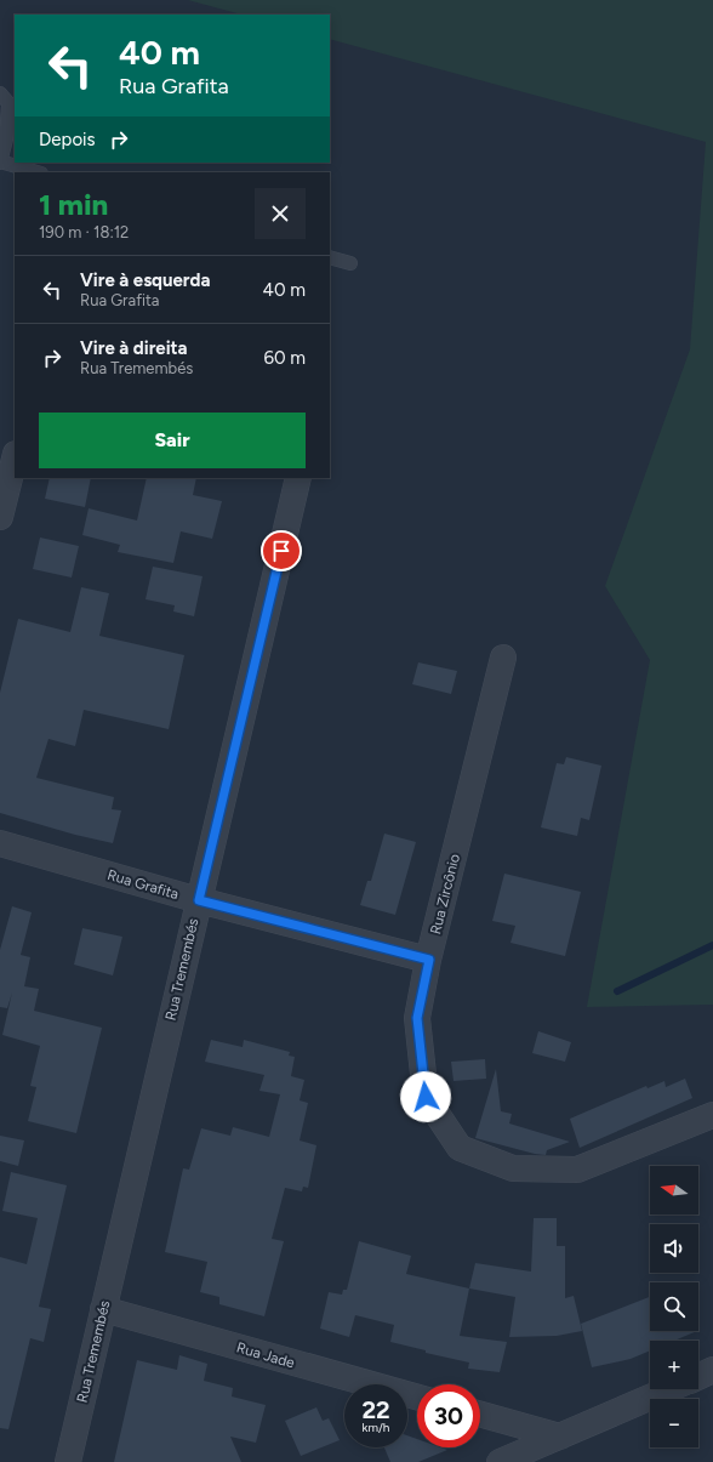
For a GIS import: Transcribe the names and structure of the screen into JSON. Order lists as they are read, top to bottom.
{
  "streets": {
    "street": [
      "Rua Grafita",
      "Rua Zircônio",
      "Rua Tremembés",
      "Rua Jade"
    ]
  },
  "crossings": [
    ["Rua Grafita", "Rua Zircônio"],
    ["Rua Grafita", "Rua Tremembés"],
    ["Rua Tremembés", "Rua Jade"]
  ],
  "north": "left",
  "page": {
    "turn": ["40 m", "Rua Grafita"],
    "then": "Depois",
    "heading": ["1 min", "190 m · 18:12"],
    "list": [
      {
        "name": "Vire à esquerda",
        "note": "Rua Grafita",
        "value": "40 m"
      },
      {
        "name": "Vire à direita",
        "note": "Rua Tremembés",
        "value": "60 m"
      }
    ],
    "buttons": "Sair",
    "map_buttons": ["+", "−"],
    "speed": "22 km/h",
    "limit": "30"
  }
}
